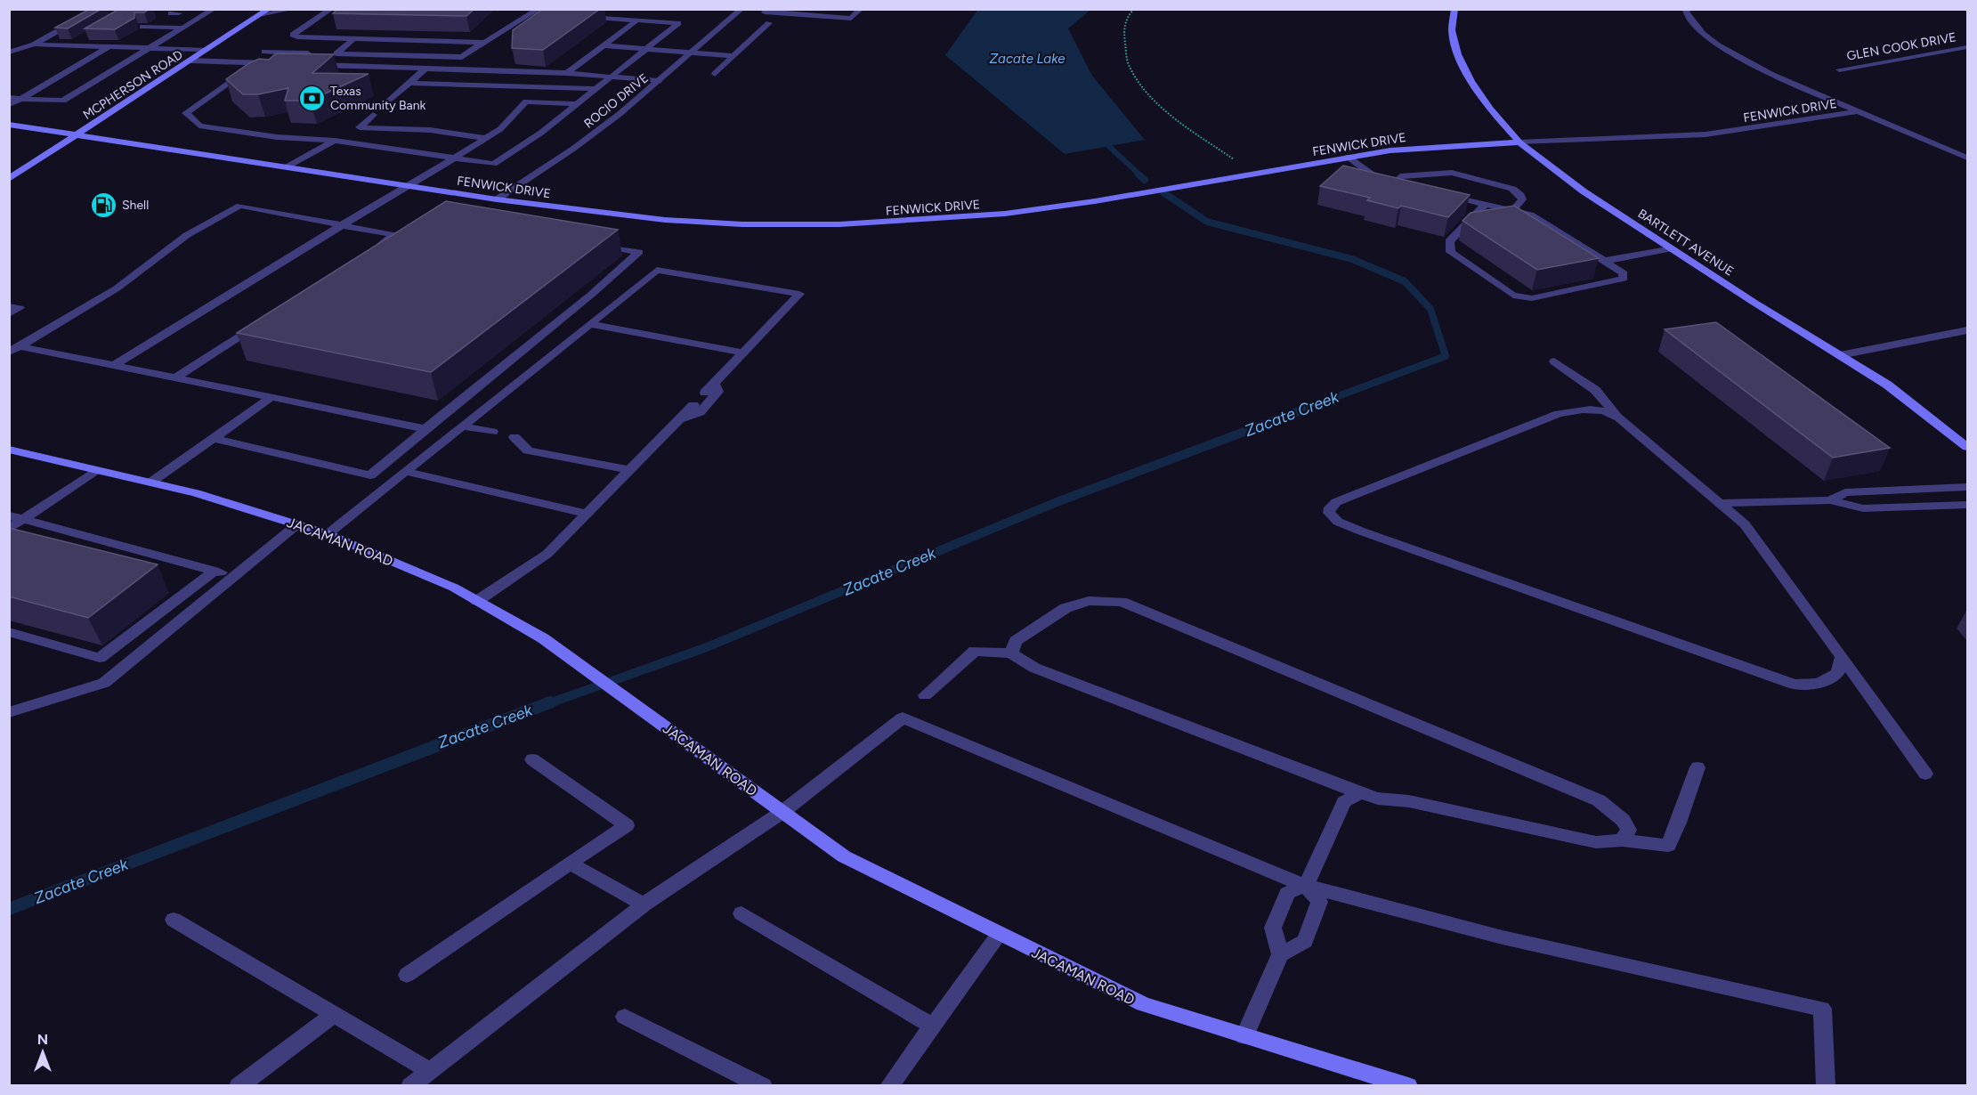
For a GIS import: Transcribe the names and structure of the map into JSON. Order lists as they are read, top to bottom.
{
  "streets": {
    "main road": [
      "MCPHERSON ROAD",
      "FENWICK DRIVE",
      "BARTLETT AVENUE",
      "JACAMAN ROAD"
    ],
    "street": ["GLEN COOK DRIVE", "ROCIO DRIVE"]
  },
  "crossings": [
    ["MCPHERSON ROAD", "FENWICK DRIVE"],
    ["ROCIO DRIVE", "FENWICK DRIVE"],
    ["FENWICK DRIVE", "BARTLETT AVENUE"]
  ],
  "water": ["Zacate Lake", "Zacate Creek"],
  "places": {
    "bank": ["Texas Community Bank"],
    "fuel station": ["Shell"]
  },
  "north": "top"
}
